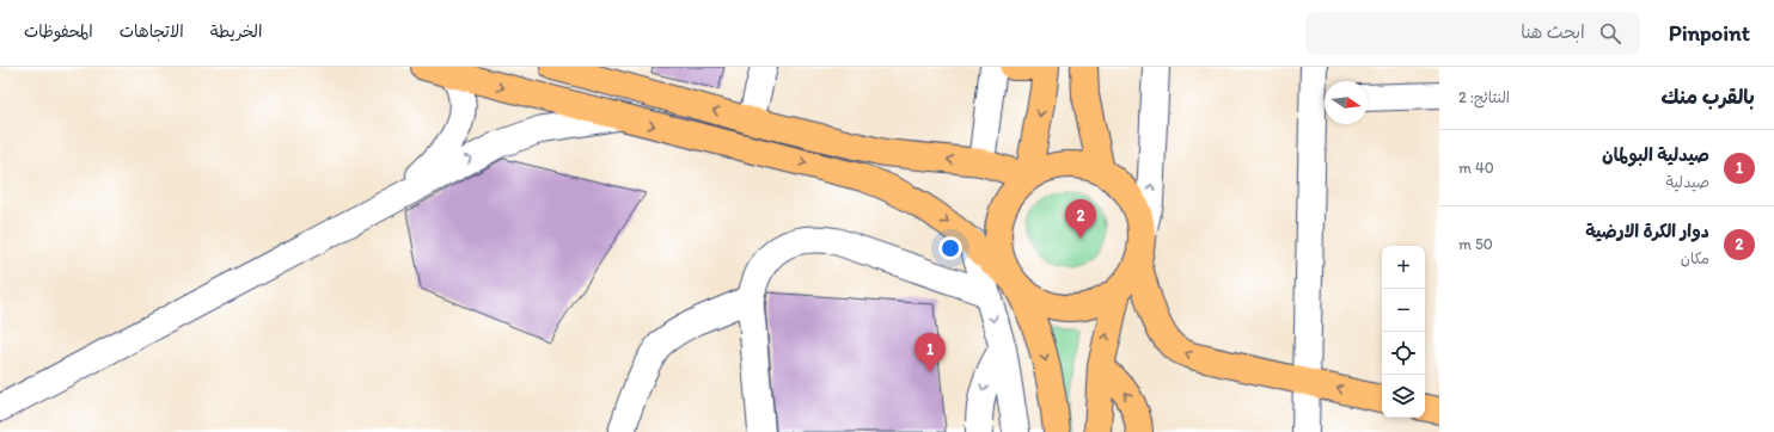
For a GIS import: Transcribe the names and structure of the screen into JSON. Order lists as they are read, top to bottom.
{
  "north": "right",
  "page": {
    "header": "Pinpoint",
    "search": "ابحث هنا",
    "nav": ["الخريطة", "الاتجاهات", "المحفوظات"],
    "heading": ["بالقرب منك", "النتائج: 2"],
    "list": [
      {
        "mark": "1",
        "name": "صيدلية البولمان",
        "note": "صيدلية",
        "value": "40 m"
      },
      {
        "mark": "2",
        "name": "دوار الكرة الارضية",
        "note": "مكان",
        "value": "50 m"
      }
    ],
    "pins": ["2", "1"],
    "map_buttons": ["+", "−"]
  }
}
